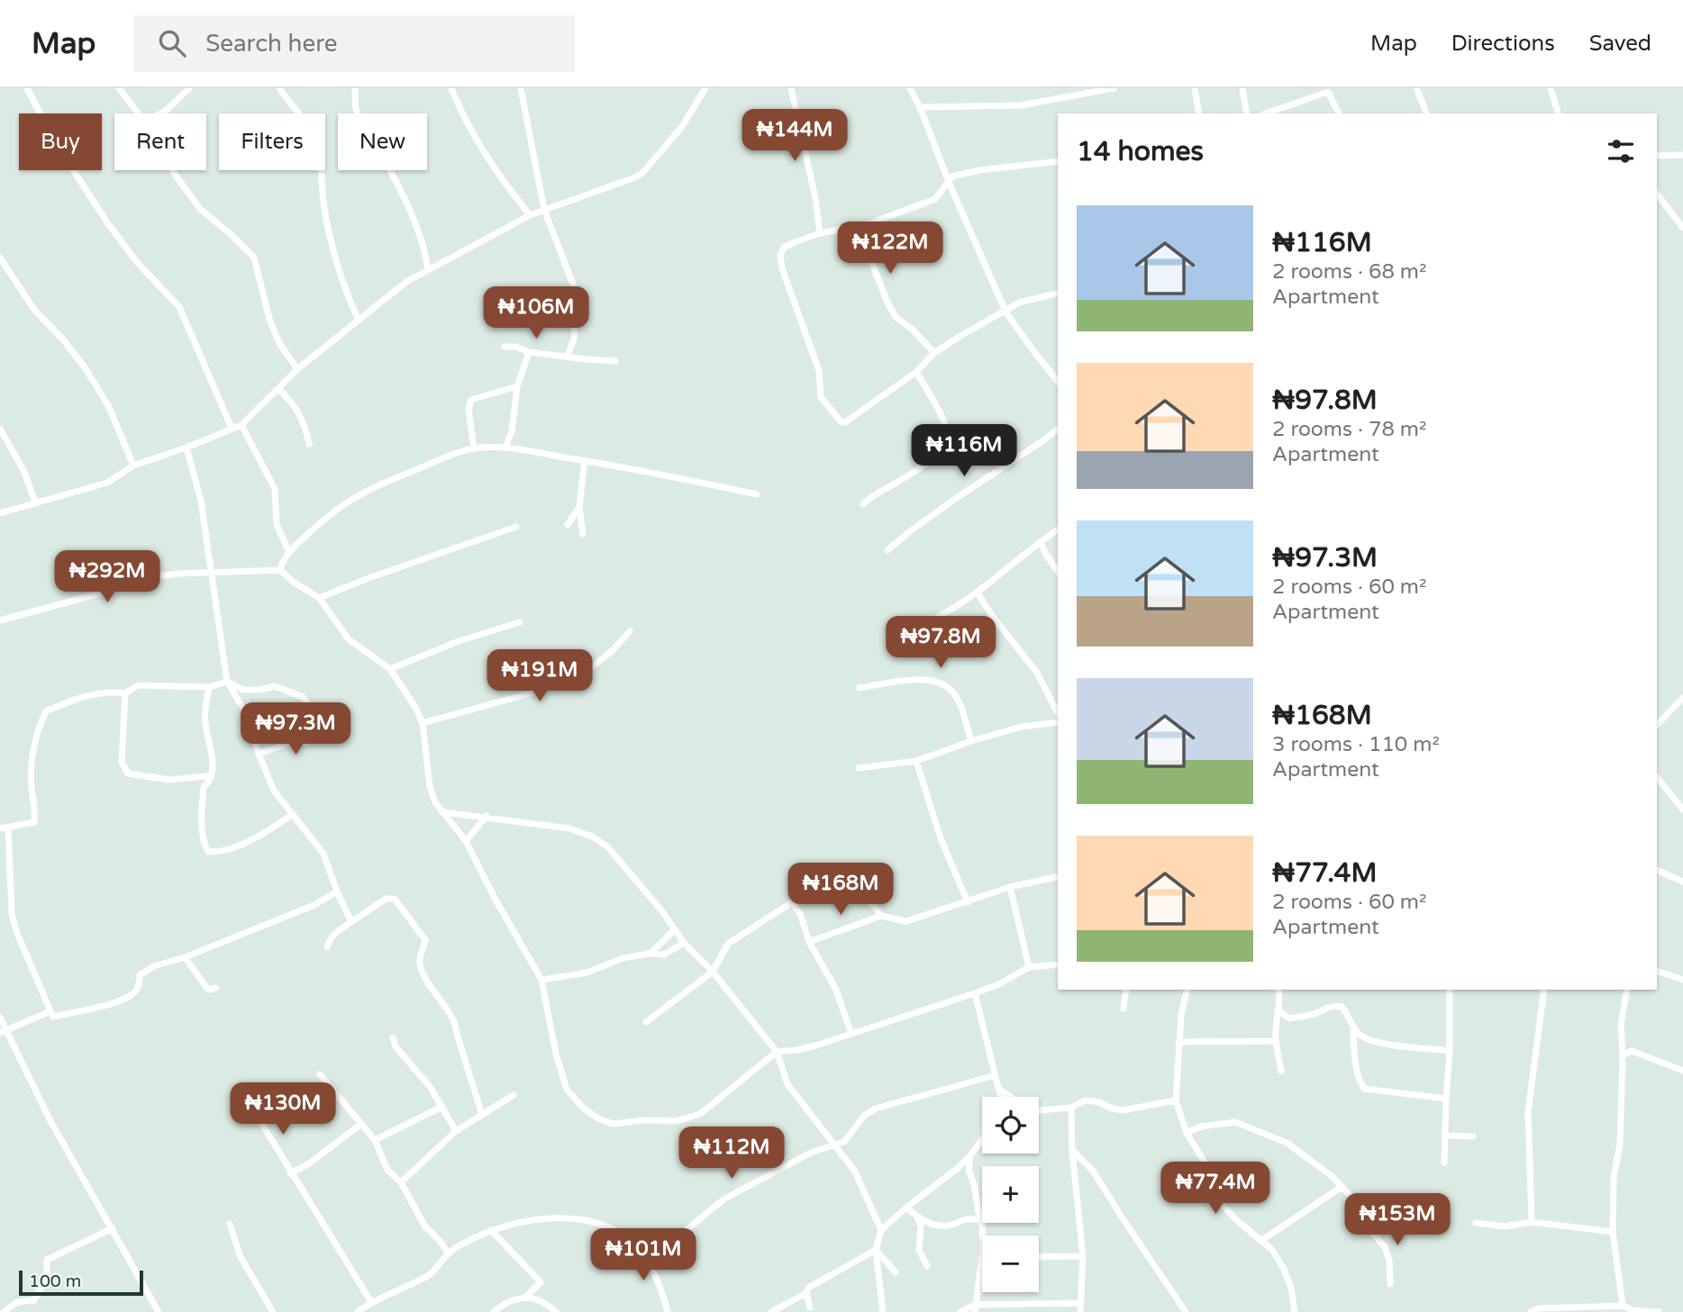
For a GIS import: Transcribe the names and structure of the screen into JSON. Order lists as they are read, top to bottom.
{
  "scale_bar": "100 m",
  "page": {
    "header": "Map",
    "search": "Search here",
    "nav": ["Map", "Directions", "Saved"],
    "price": [
      "₦144M",
      "₦122M",
      "₦106M",
      "₦116M",
      "₦292M",
      "₦97.8M",
      "₦191M",
      "₦97.3M",
      "₦168M",
      "₦130M",
      "₦112M",
      "₦77.4M",
      "₦153M",
      "₦101M"
    ],
    "chip": [
      "Buy",
      "Rent",
      "Filters",
      "New"
    ],
    "heading": "14 homes",
    "list": [
      {
        "name": "₦116M",
        "note": "2 rooms · 68 m² · Apartment"
      },
      {
        "name": "₦97.8M",
        "note": "2 rooms · 78 m² · Apartment"
      },
      {
        "name": "₦97.3M",
        "note": "2 rooms · 60 m² · Apartment"
      },
      {
        "name": "₦168M",
        "note": "3 rooms · 110 m² · Apartment"
      },
      {
        "name": "₦77.4M",
        "note": "2 rooms · 60 m² · Apartment"
      }
    ],
    "map_buttons": ["+", "−"],
    "scale": "100 m"
  }
}
